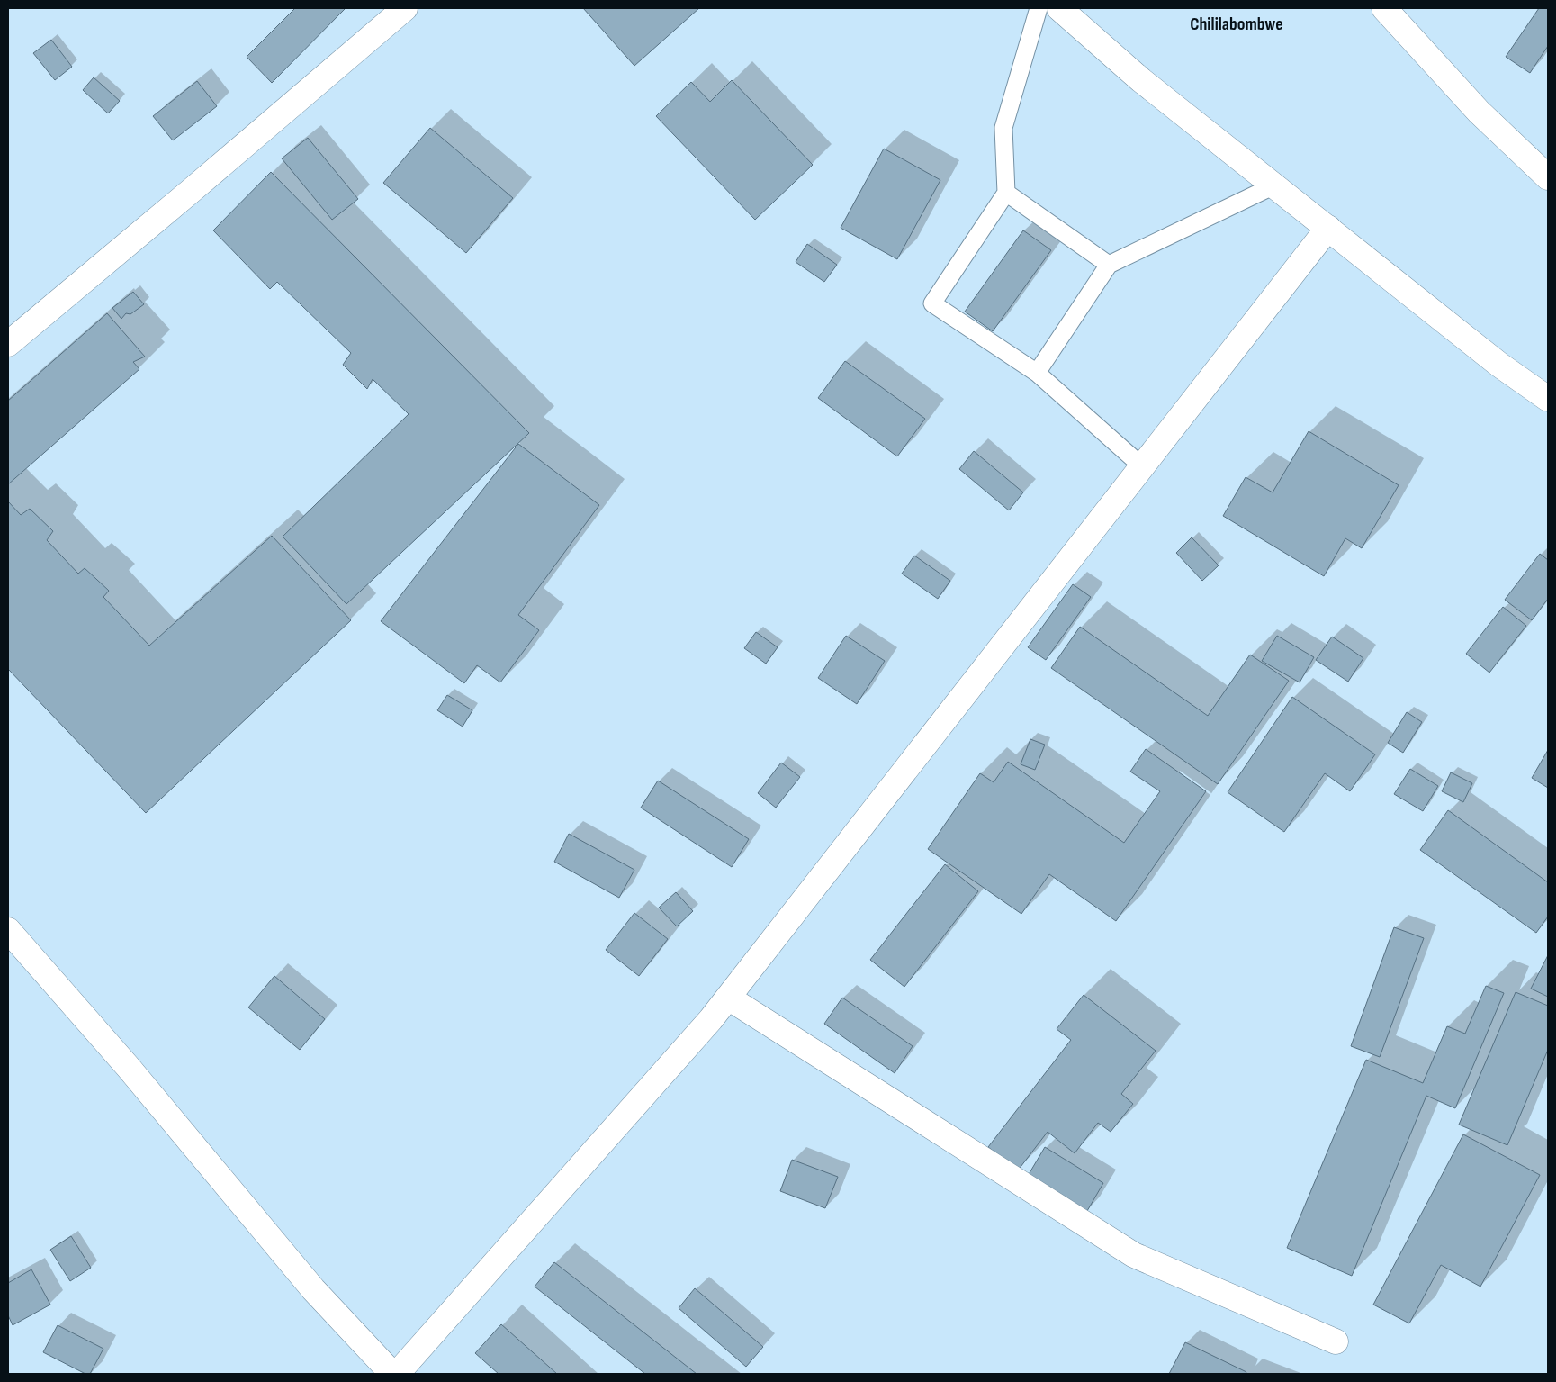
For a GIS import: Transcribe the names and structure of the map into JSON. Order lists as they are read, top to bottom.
{
  "districts": ["Chililabombwe"]
}
